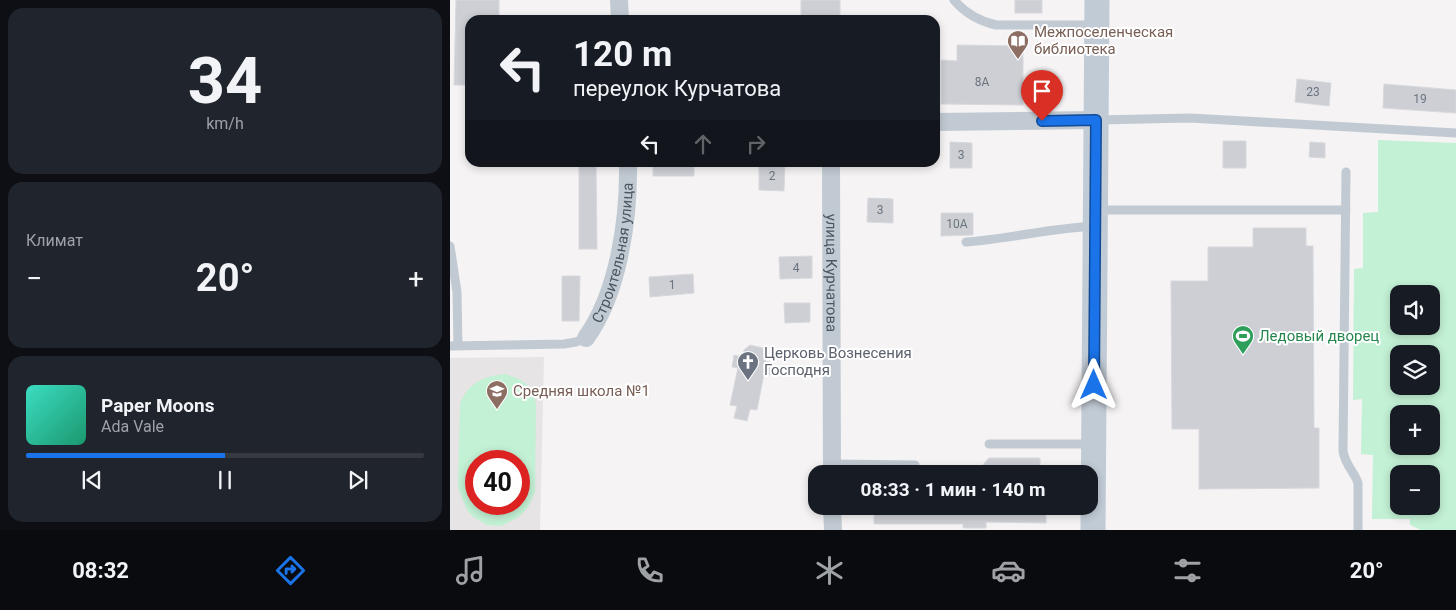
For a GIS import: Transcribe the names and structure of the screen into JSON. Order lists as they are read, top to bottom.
{
  "streets": {
    "street": ["Строительная улица", "улица Курчатова"]
  },
  "places": {
    "library": ["Межпоселенческая библиотека"],
    "sports": ["Ледовый дворец"],
    "church": ["Церковь Вознесения Господня"],
    "school or university": ["Средняя школа №1"]
  },
  "house_numbers": [
    "8А",
    "23",
    "19",
    "3",
    "2",
    "3",
    "10А",
    "4",
    "1"
  ],
  "page": {
    "tile": [
      ["34", "km/h"],
      "Климат"
    ],
    "turn": ["120 m", "переулок Курчатова"],
    "heat": ["−", "20°", "+"],
    "map_buttons": ["+", "−"],
    "song": ["Paper Moons", "Ada Vale"],
    "limit": "40",
    "trip": "08:33 · 1 мин · 140 m",
    "tabs": ["08:32", "20°"]
  }
}
